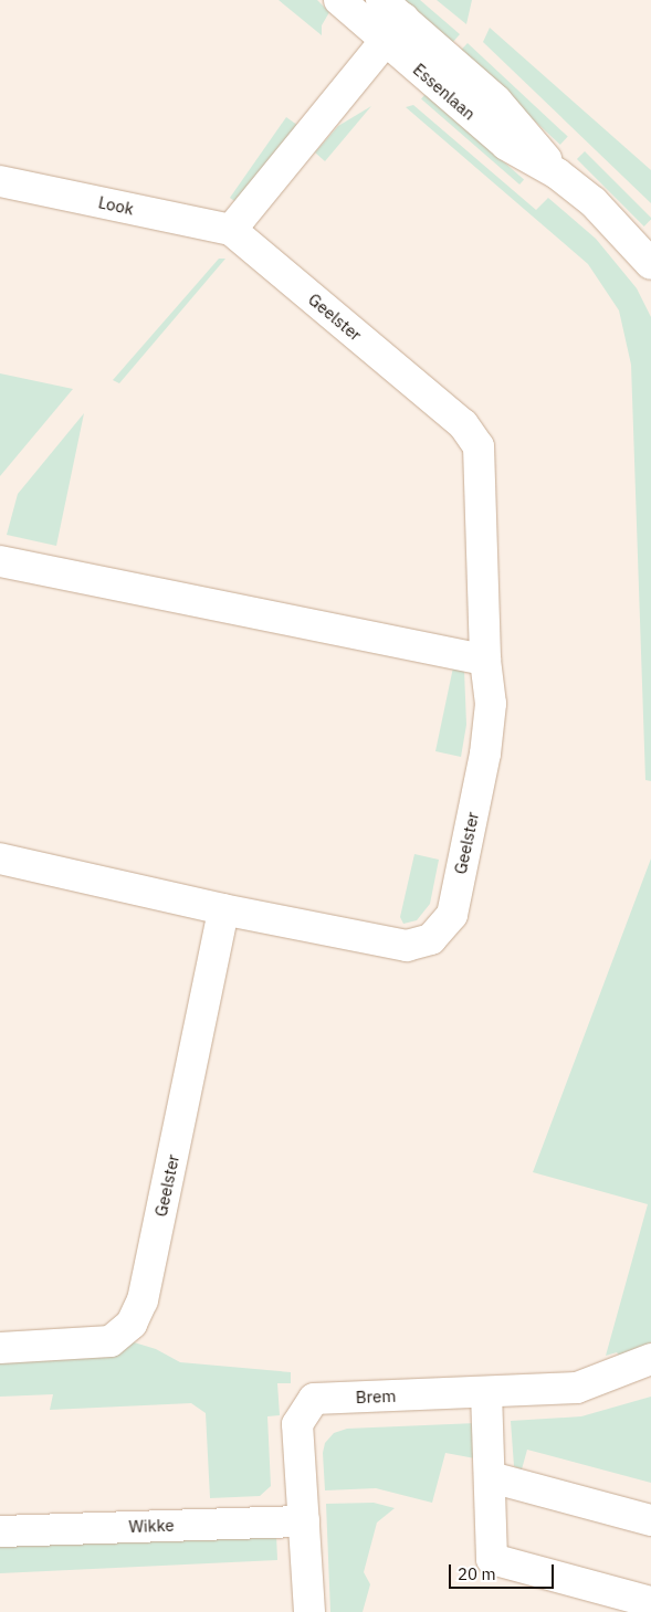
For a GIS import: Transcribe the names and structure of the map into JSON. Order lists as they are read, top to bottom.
{
  "streets": {
    "street": [
      "Essenlaan",
      "Look",
      "Geelster",
      "Brem",
      "Wikke"
    ]
  },
  "crossings": [
    ["Look", "Geelster"],
    ["Brem", "Wikke"]
  ],
  "scale_bar": "20 m"
}
